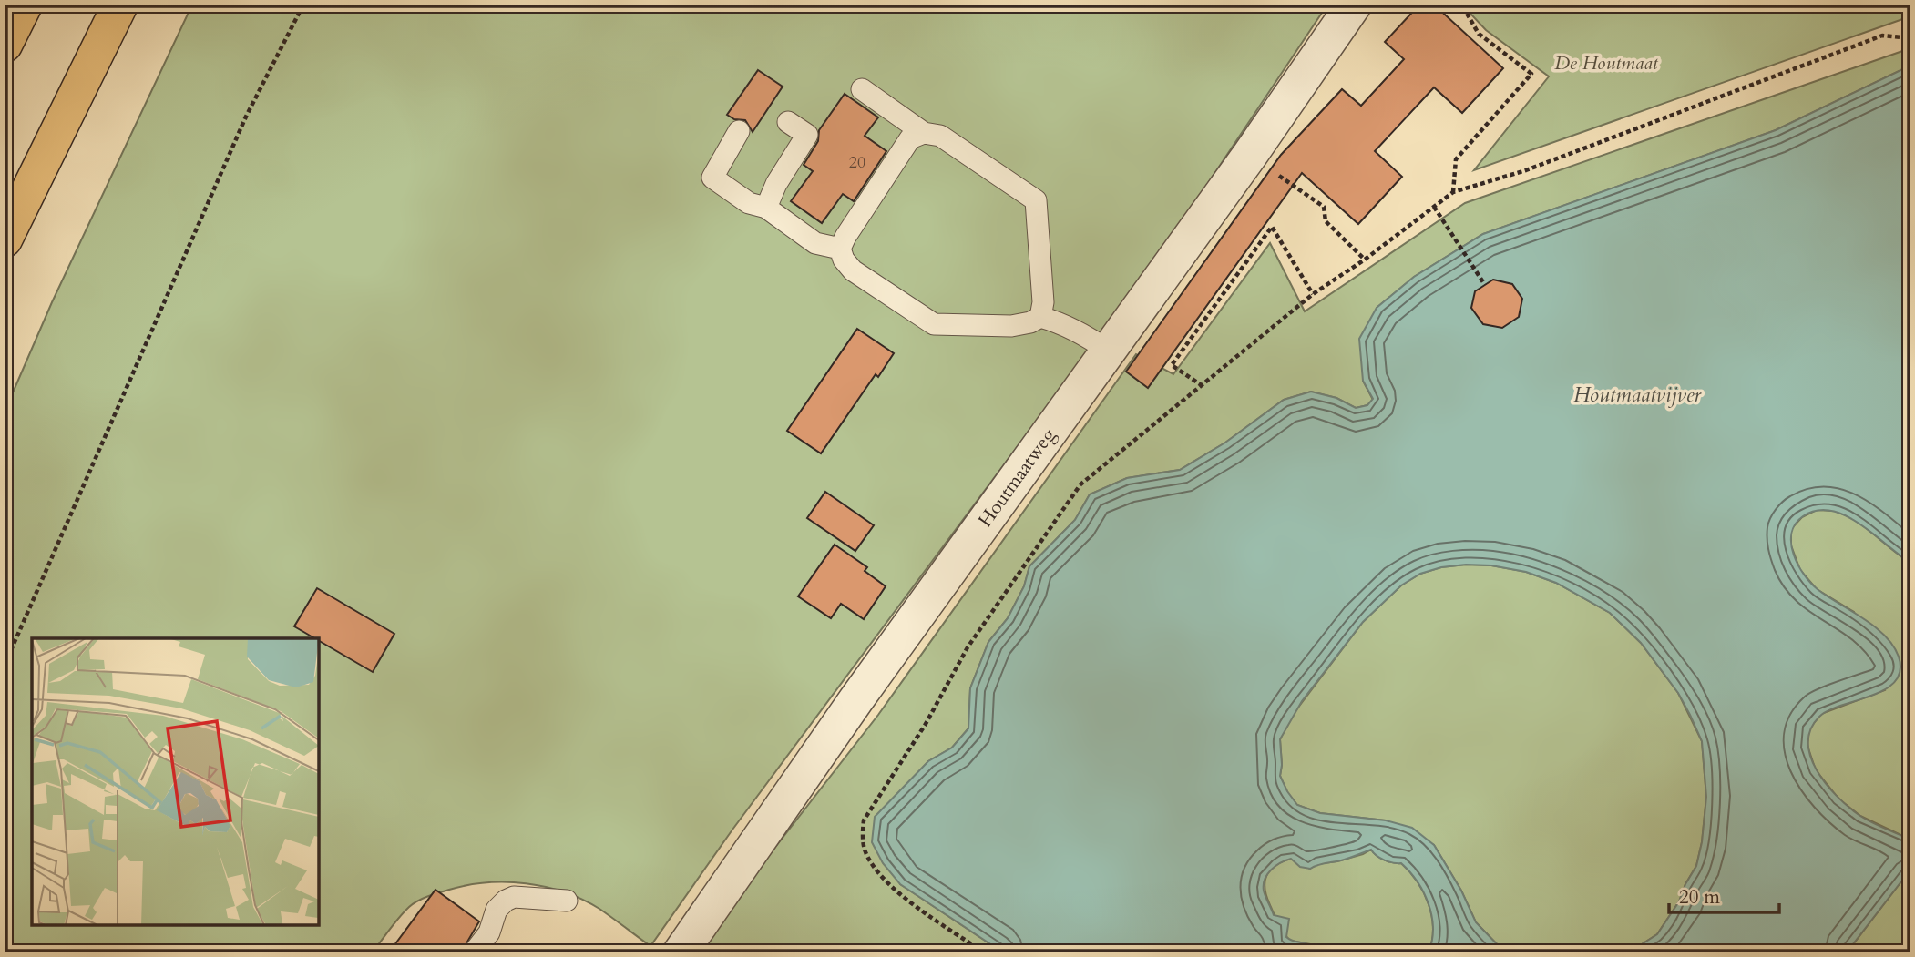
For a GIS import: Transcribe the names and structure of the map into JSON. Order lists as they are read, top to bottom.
{
  "streets": {
    "street": ["Houtmaatweg"]
  },
  "water": ["Houtmaatvijver"],
  "parks": ["De Houtmaat"],
  "house_numbers": ["20"],
  "scale_bar": "20 m"
}
